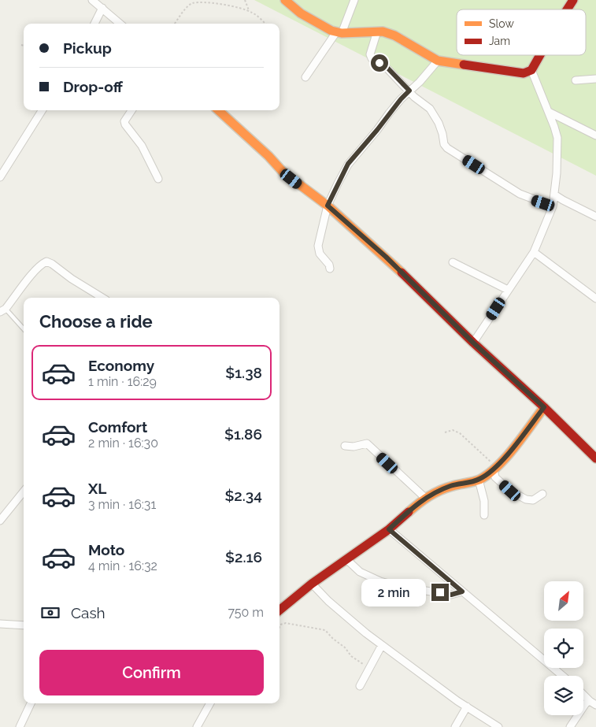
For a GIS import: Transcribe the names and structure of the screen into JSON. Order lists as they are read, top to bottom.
{
  "legend": ["Slow", "Jam"],
  "north": "top right",
  "page": {
    "banner": ["Pickup", "Drop-off"],
    "heading": "Choose a ride",
    "list": [
      {
        "name": "Economy",
        "note": "1 min · 16:29",
        "value": "$1.38"
      },
      {
        "name": "Comfort",
        "note": "2 min · 16:30",
        "value": "$1.86"
      },
      {
        "name": "XL",
        "note": "3 min · 16:31",
        "value": "$2.34"
      },
      {
        "name": "Moto",
        "note": "4 min · 16:32",
        "value": "$2.16"
      }
    ],
    "bubble": "2 min",
    "pay": ["Cash", "750 m"],
    "buttons": "Confirm"
  }
}
